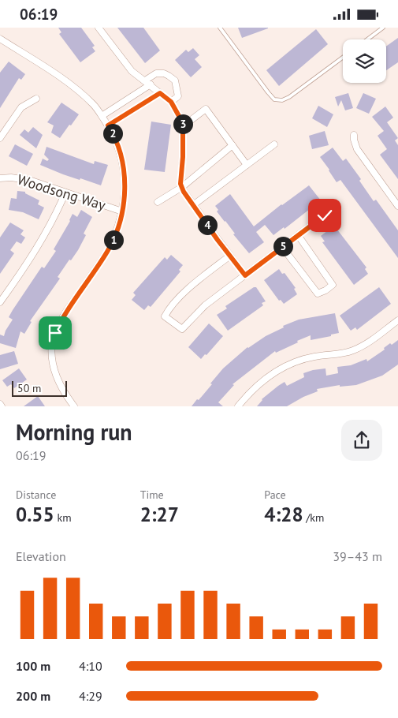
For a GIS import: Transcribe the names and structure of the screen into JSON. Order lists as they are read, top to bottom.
{
  "streets": {
    "street": ["Woodsong Way"]
  },
  "scale_bar": "50 m",
  "page": {
    "status": "06:19",
    "pins": [
      "3",
      "2",
      "4",
      "1",
      "5"
    ],
    "scale": "50 m",
    "heading": ["Morning run", "06:19"],
    "stats": [
      ["Distance", "0.55 km"],
      ["Time", "2:27"],
      ["Pace", "4:28 /km"]
    ],
    "chart": ["Elevation", "39–43 m"],
    "list": [
      {
        "name": "100 m",
        "note": "4:10"
      },
      {
        "name": "200 m",
        "note": "4:29"
      }
    ]
  }
}
